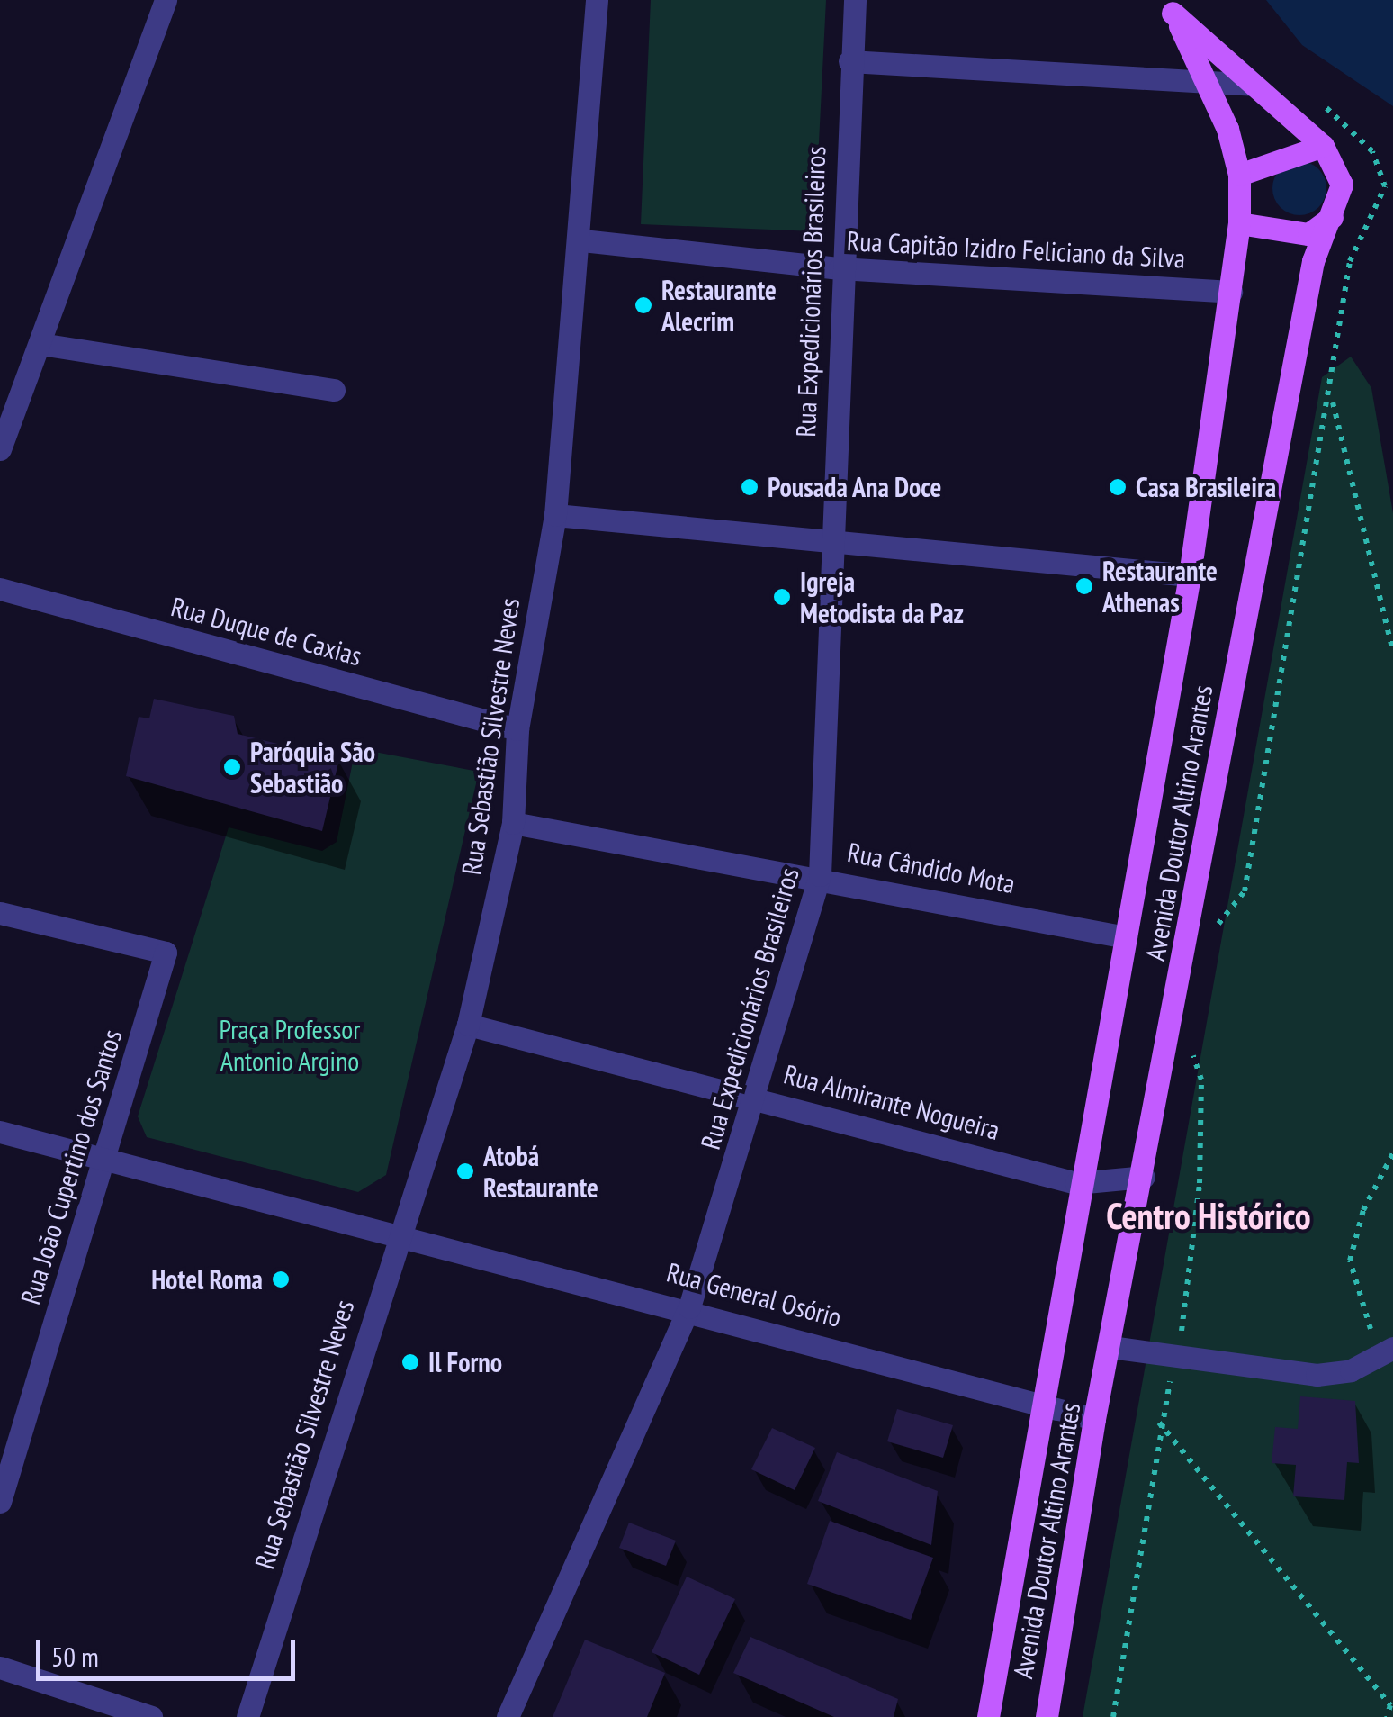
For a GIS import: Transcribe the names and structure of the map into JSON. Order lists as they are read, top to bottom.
{
  "streets": {
    "main road": ["Avenida Doutor Altino Arantes"],
    "street": [
      "Rua Capitão Izidro Feliciano da Silva",
      "Rua Expedicionários Brasileiros",
      "Rua Duque de Caxias",
      "Rua Sebastião Silvestre Neves",
      "Rua Cândido Mota",
      "Rua Almirante Nogueira",
      "Rua João Cupertino dos Santos",
      "Rua General Osório"
    ]
  },
  "crossings": [
    ["Rua Capitão Izidro Feliciano da Silva", "Rua Expedicionários Brasileiros"],
    ["Rua Capitão Izidro Feliciano da Silva", "Rua Sebastião Silvestre Neves"],
    ["Rua Capitão Izidro Feliciano da Silva", "Avenida Doutor Altino Arantes"],
    ["Rua Expedicionários Brasileiros", "Rua Cândido Mota"],
    ["Rua Expedicionários Brasileiros", "Rua Almirante Nogueira"],
    ["Rua Expedicionários Brasileiros", "Rua General Osório"],
    ["Rua Duque de Caxias", "Rua Sebastião Silvestre Neves"],
    ["Rua Sebastião Silvestre Neves", "Rua Cândido Mota"],
    ["Rua Sebastião Silvestre Neves", "Rua Almirante Nogueira"],
    ["Rua Sebastião Silvestre Neves", "Rua General Osório"],
    ["Avenida Doutor Altino Arantes", "Rua Cândido Mota"],
    ["Avenida Doutor Altino Arantes", "Rua Almirante Nogueira"],
    ["Avenida Doutor Altino Arantes", "Rua General Osório"],
    ["Rua João Cupertino dos Santos", "Rua General Osório"]
  ],
  "districts": ["Centro Histórico"],
  "parks": ["Praça Professor Antonio Argino"],
  "places": [
    "Restaurante Alecrim",
    "Pousada Ana Doce",
    "Casa Brasileira",
    "Restaurante Athenas",
    "Igreja Metodista da Paz",
    "Paróquia São Sebastião",
    "Atobá Restaurante",
    "Hotel Roma",
    "Il Forno"
  ],
  "scale_bar": "50 m"
}
